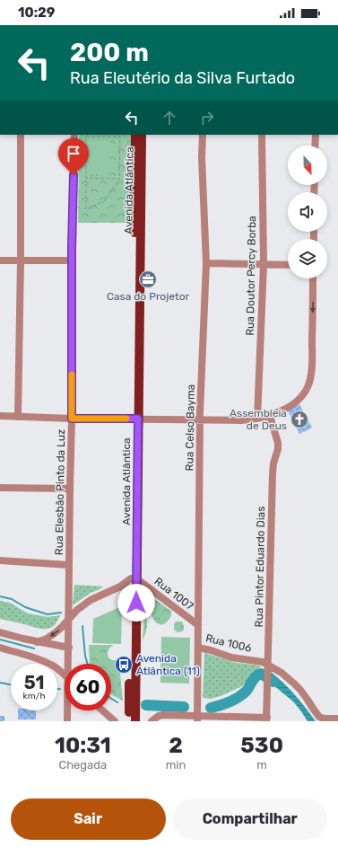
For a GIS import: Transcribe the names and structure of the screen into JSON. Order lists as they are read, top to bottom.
{
  "streets": {
    "main road": ["Avenida Atlântica"],
    "street": [
      "Rua Doutor Percy Borba",
      "Rua Celso Bayma",
      "Rua Elesbão Pinto da Luz",
      "Rua Pintor Eduardo Dias",
      "Rua 1007",
      "Rua 1006"
    ]
  },
  "crossings": [
    ["Avenida Atlântica", "Rua 1007"],
    ["Rua Celso Bayma", "Rua 1007"],
    ["Rua Celso Bayma", "Rua 1006"],
    ["Rua Pintor Eduardo Dias", "Rua 1006"]
  ],
  "places": {
    "office": ["Casa do Projetor"],
    "church": ["Assembleia de Deus"],
    "bus stop": ["Avenida Atlântica (11)"]
  },
  "north": "bottom",
  "page": {
    "status": "10:29",
    "turn": ["200 m", "Rua Eleutério da Silva Furtado"],
    "speed": "51 km/h",
    "limit": "60",
    "eta": [
      "10:31",
      "Chegada",
      "2",
      "min",
      "530",
      "m"
    ],
    "buttons": ["Sair", "Compartilhar"]
  }
}
